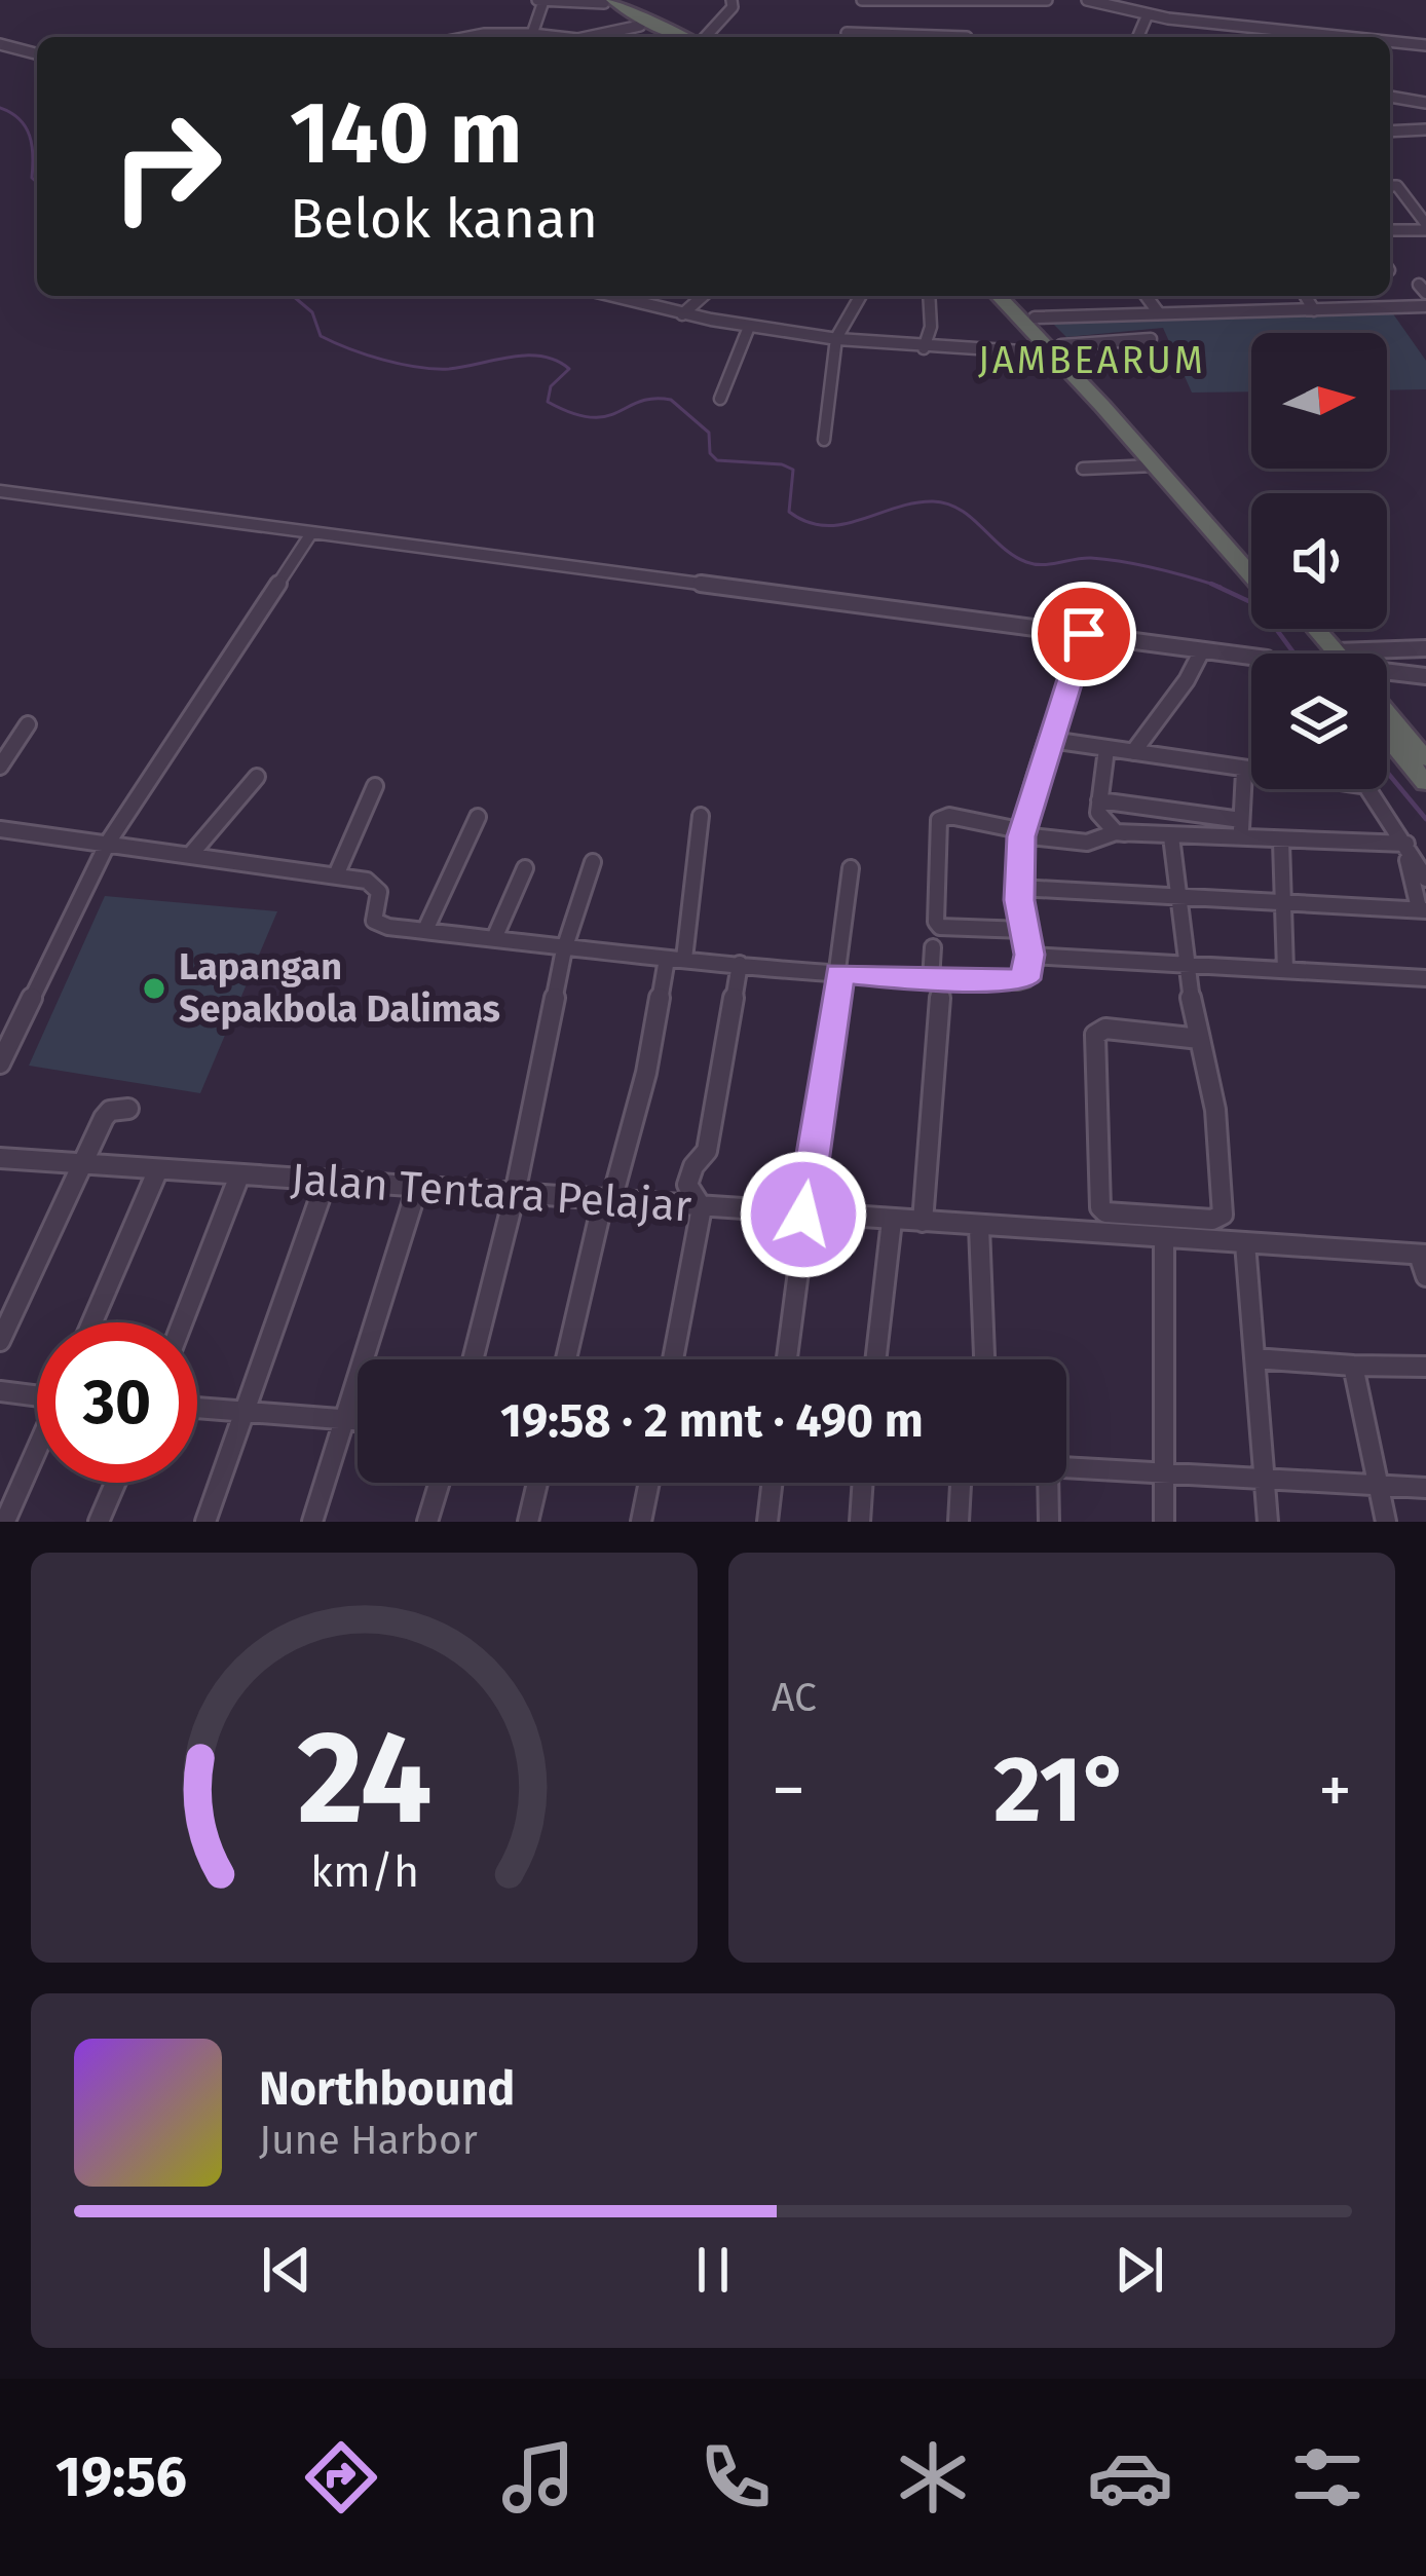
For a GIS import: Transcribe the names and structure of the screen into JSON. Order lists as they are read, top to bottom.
{
  "streets": {
    "street": ["Jalan Tentara Pelajar"]
  },
  "districts": ["JAMBEARUM"],
  "places": ["Lapangan Sepakbola Dalimas"],
  "north": "right",
  "page": {
    "turn": ["140 m", "Belok kanan"],
    "limit": "30",
    "trip": "19:58 · 2 mnt · 490 m",
    "tile": "AC",
    "heat": ["−", "21°", "+"],
    "song": ["Northbound", "June Harbor"],
    "tabs": "19:56",
    "gauge": ["24", "km/h"]
  }
}
